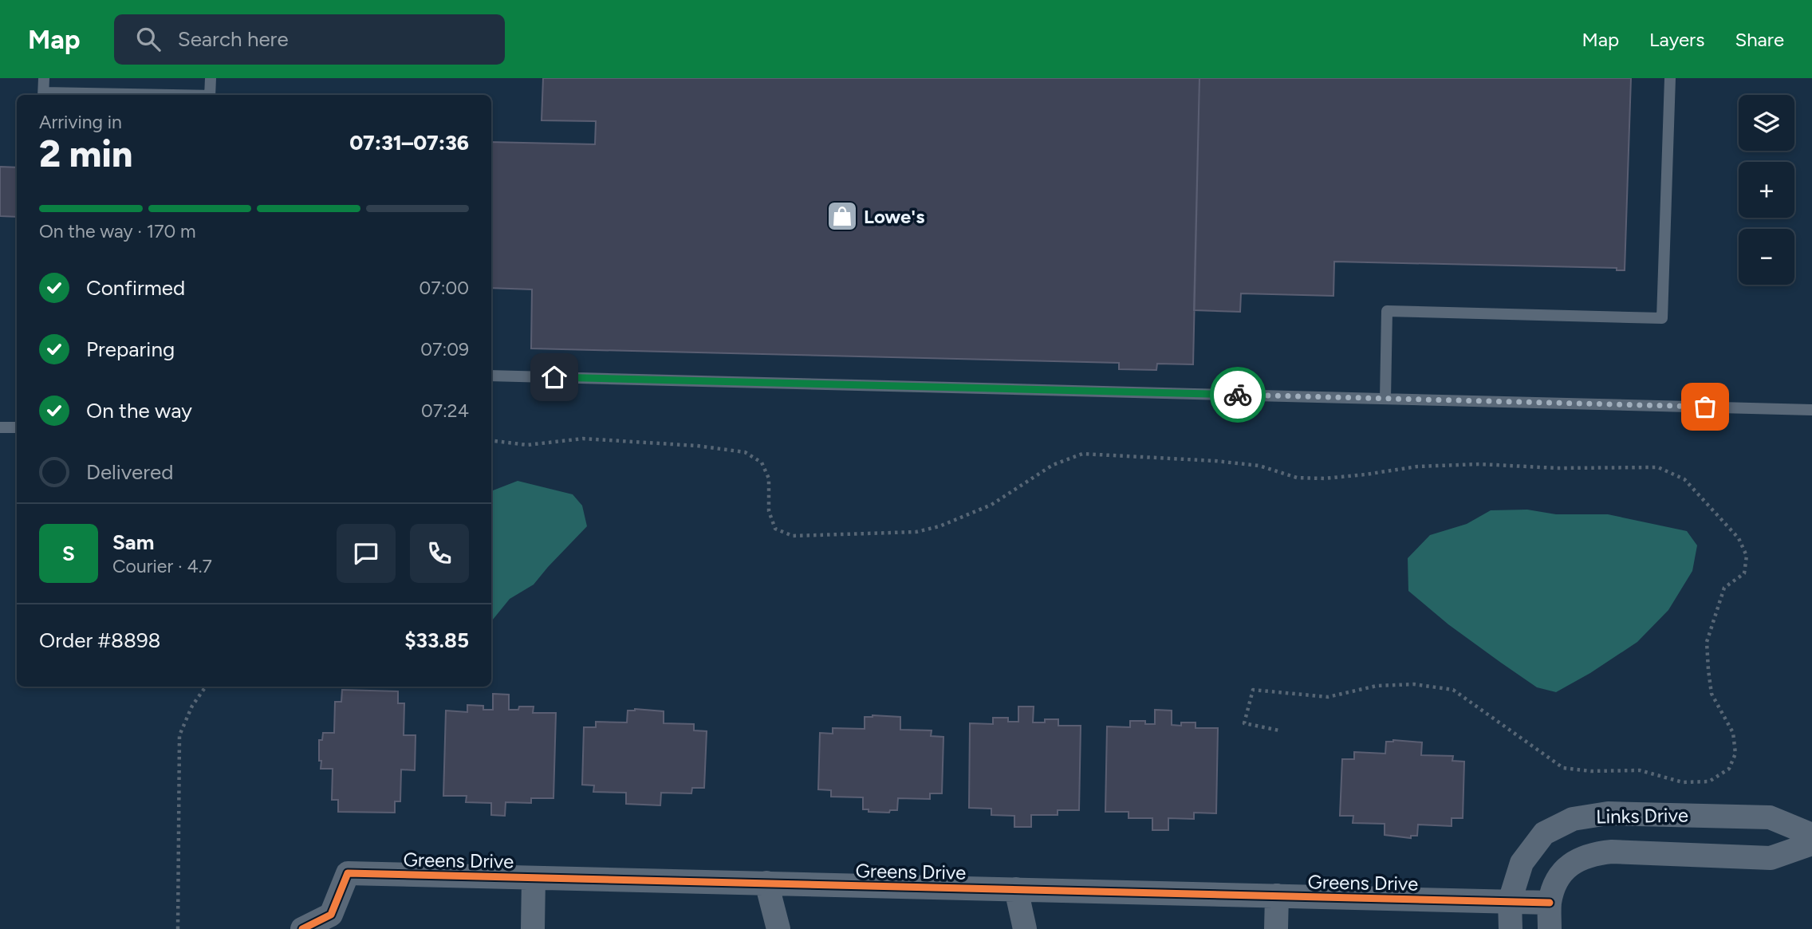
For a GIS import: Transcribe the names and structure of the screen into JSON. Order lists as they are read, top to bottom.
{
  "streets": {
    "street": ["Links Drive", "Greens Drive"]
  },
  "crossings": [
    ["Links Drive", "Greens Drive"]
  ],
  "places": {
    "shop": ["Lowe's"]
  },
  "page": {
    "header": "Map",
    "search": "Search here",
    "nav": ["Map", "Layers", "Share"],
    "map_buttons": ["+", "−"],
    "heading": ["2 min", "Arriving in", "07:31–07:36"],
    "panel": [
      "Sam",
      "Courier · 4.7",
      "Order #8898",
      "$33.85"
    ],
    "bar": "On the way · 170 m",
    "list": [
      ["Confirmed", "07:00"],
      ["Preparing", "07:09"],
      ["On the way", "07:24"],
      "Delivered"
    ],
    "round": "S"
  }
}
